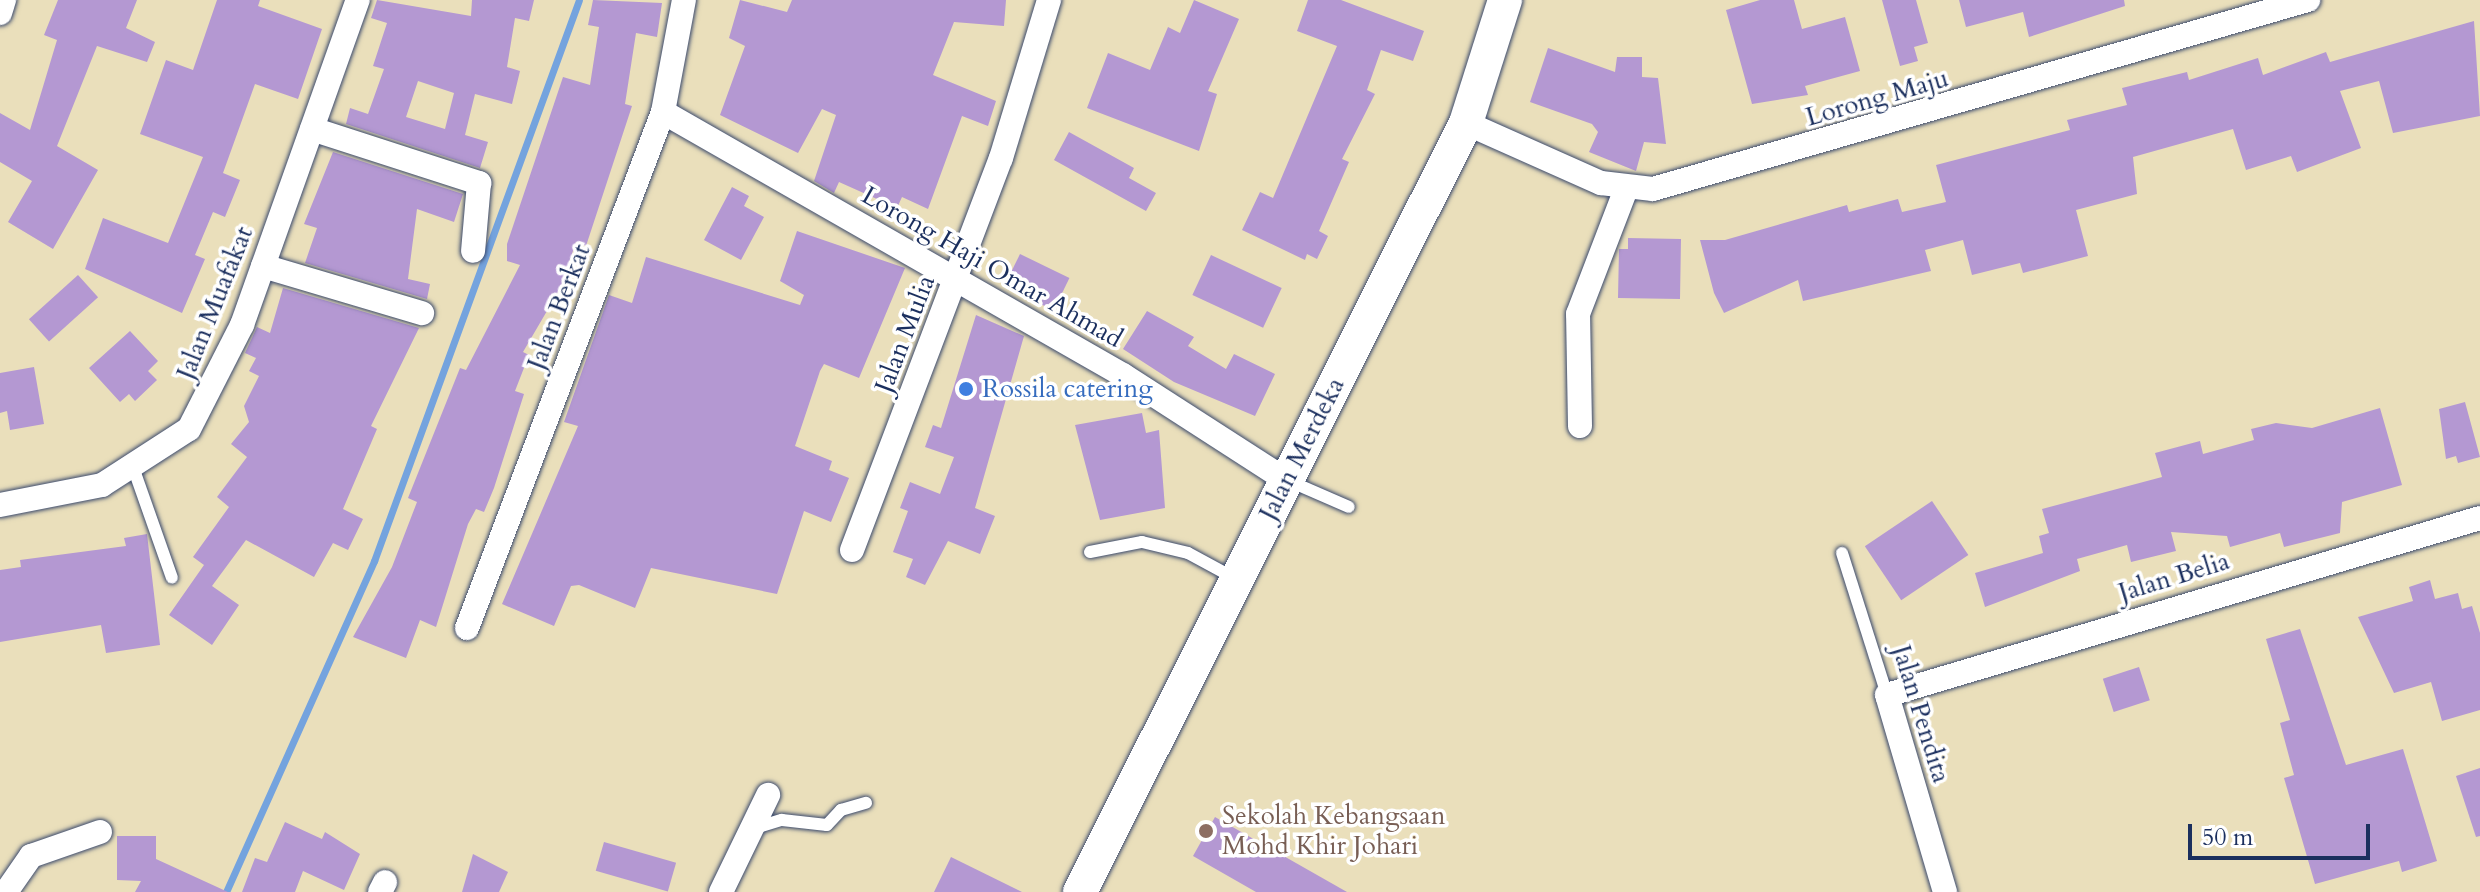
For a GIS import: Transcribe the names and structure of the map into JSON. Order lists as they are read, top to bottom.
{
  "streets": {
    "street": [
      "Lorong Maju",
      "Lorong Haji Omar Ahmad",
      "Jalan Muafakat",
      "Jalan Berkat",
      "Jalan Mulia",
      "Jalan Merdeka",
      "Jalan Belia",
      "Jalan Pendita"
    ]
  },
  "crossings": [
    ["Lorong Maju", "Jalan Merdeka"],
    ["Lorong Haji Omar Ahmad", "Jalan Berkat"],
    ["Lorong Haji Omar Ahmad", "Jalan Mulia"],
    ["Lorong Haji Omar Ahmad", "Jalan Merdeka"],
    ["Jalan Belia", "Jalan Pendita"]
  ],
  "places": ["Rossila catering", "Sekolah Kebangsaan Mohd Khir Johari"],
  "scale_bar": "50 m"
}
